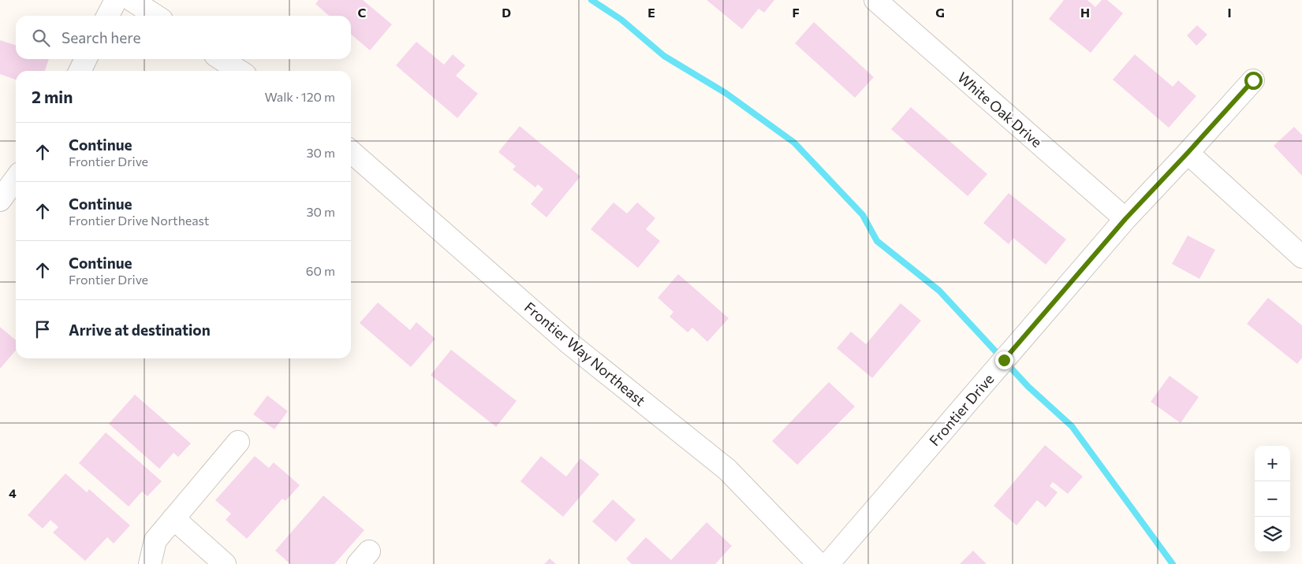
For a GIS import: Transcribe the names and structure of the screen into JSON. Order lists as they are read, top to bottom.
{
  "streets": {
    "street": ["White Oak Drive", "Frontier Way Northeast", "Frontier Drive"]
  },
  "crossings": [
    ["White Oak Drive", "Frontier Drive"]
  ],
  "page": {
    "search": "Search here",
    "heading": ["2 min", "Walk · 120 m"],
    "list": [
      ["Continue", "Frontier Drive", "30 m"],
      ["Continue", "Frontier Drive Northeast", "30 m"],
      ["Continue", "Frontier Drive", "60 m"],
      "Arrive at destination"
    ],
    "map_buttons": ["+", "−"]
  },
  "grid": {
    "columns": [
      "C",
      "D",
      "E",
      "F",
      "G",
      "H",
      "I"
    ],
    "rows": ["4"]
  }
}
